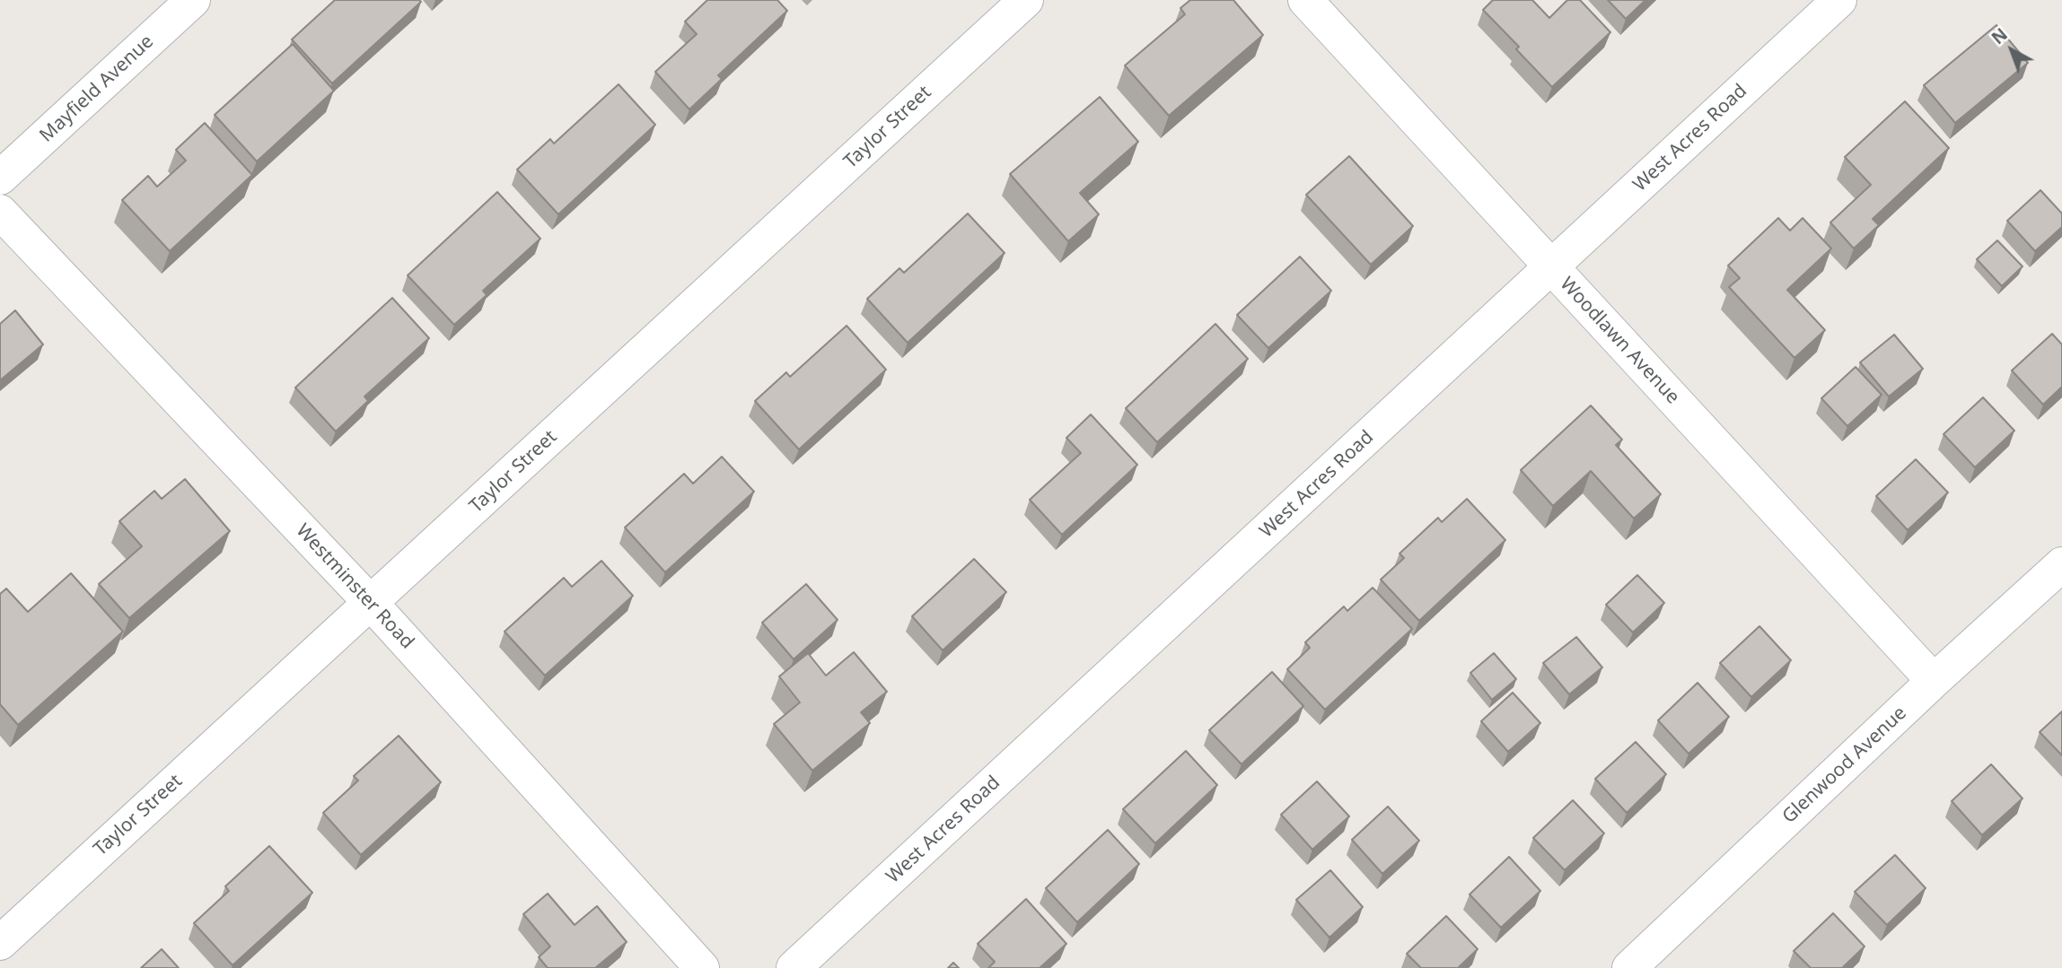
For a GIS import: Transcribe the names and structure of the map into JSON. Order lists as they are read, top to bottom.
{
  "streets": {
    "street": [
      "Mayfield Avenue",
      "Taylor Street",
      "West Acres Road",
      "Woodlawn Avenue",
      "Westminster Road",
      "Glenwood Avenue"
    ]
  },
  "crossings": [
    ["Taylor Street", "Westminster Road"],
    ["West Acres Road", "Woodlawn Avenue"],
    ["Woodlawn Avenue", "Glenwood Avenue"]
  ],
  "north": "top left"
}
